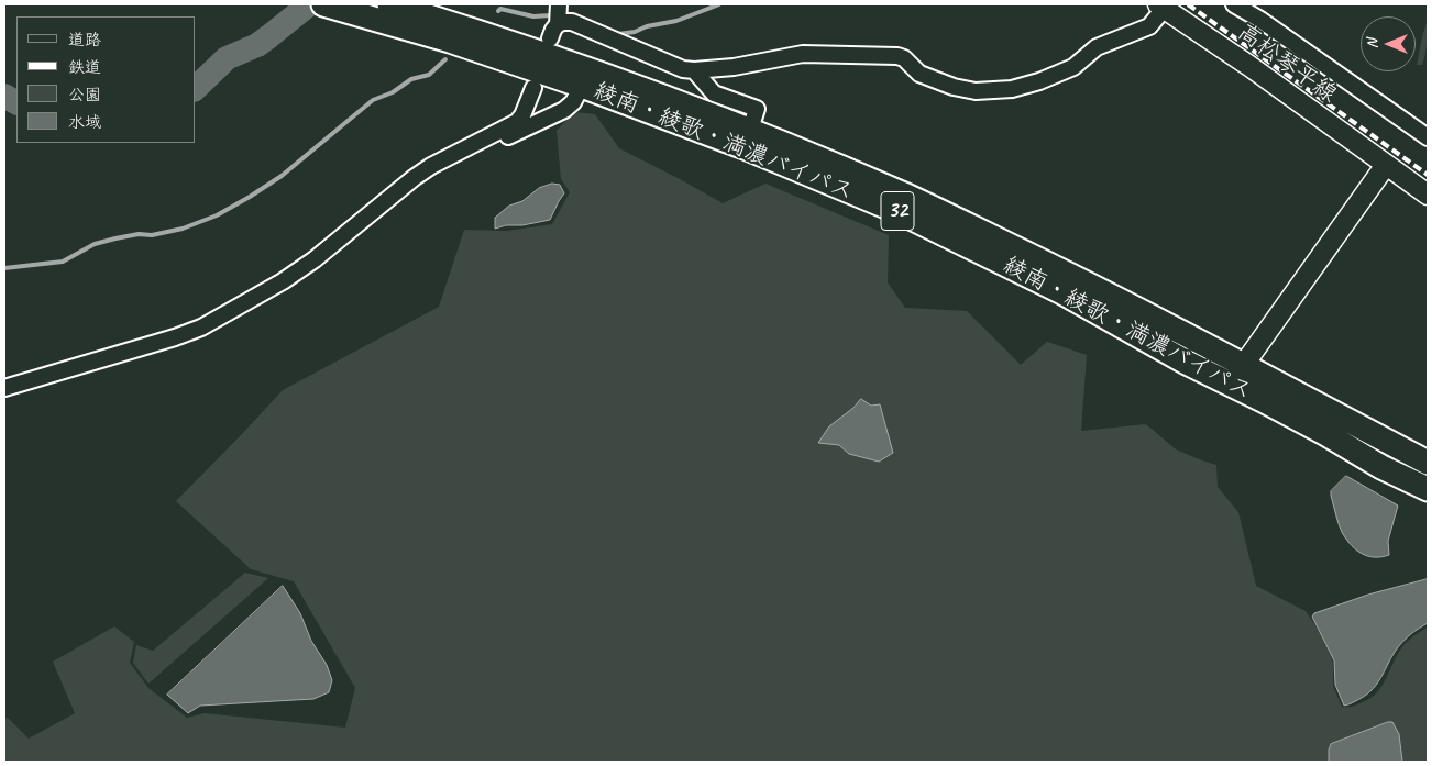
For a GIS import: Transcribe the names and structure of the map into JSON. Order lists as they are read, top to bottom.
{
  "streets": {
    "highway": ["綾南・綾歌・満濃バイパス", "32"],
    "main road": ["高松琴平線"]
  },
  "legend": [
    "道路",
    "鉄道",
    "公園",
    "水域"
  ],
  "north": "left"
}
